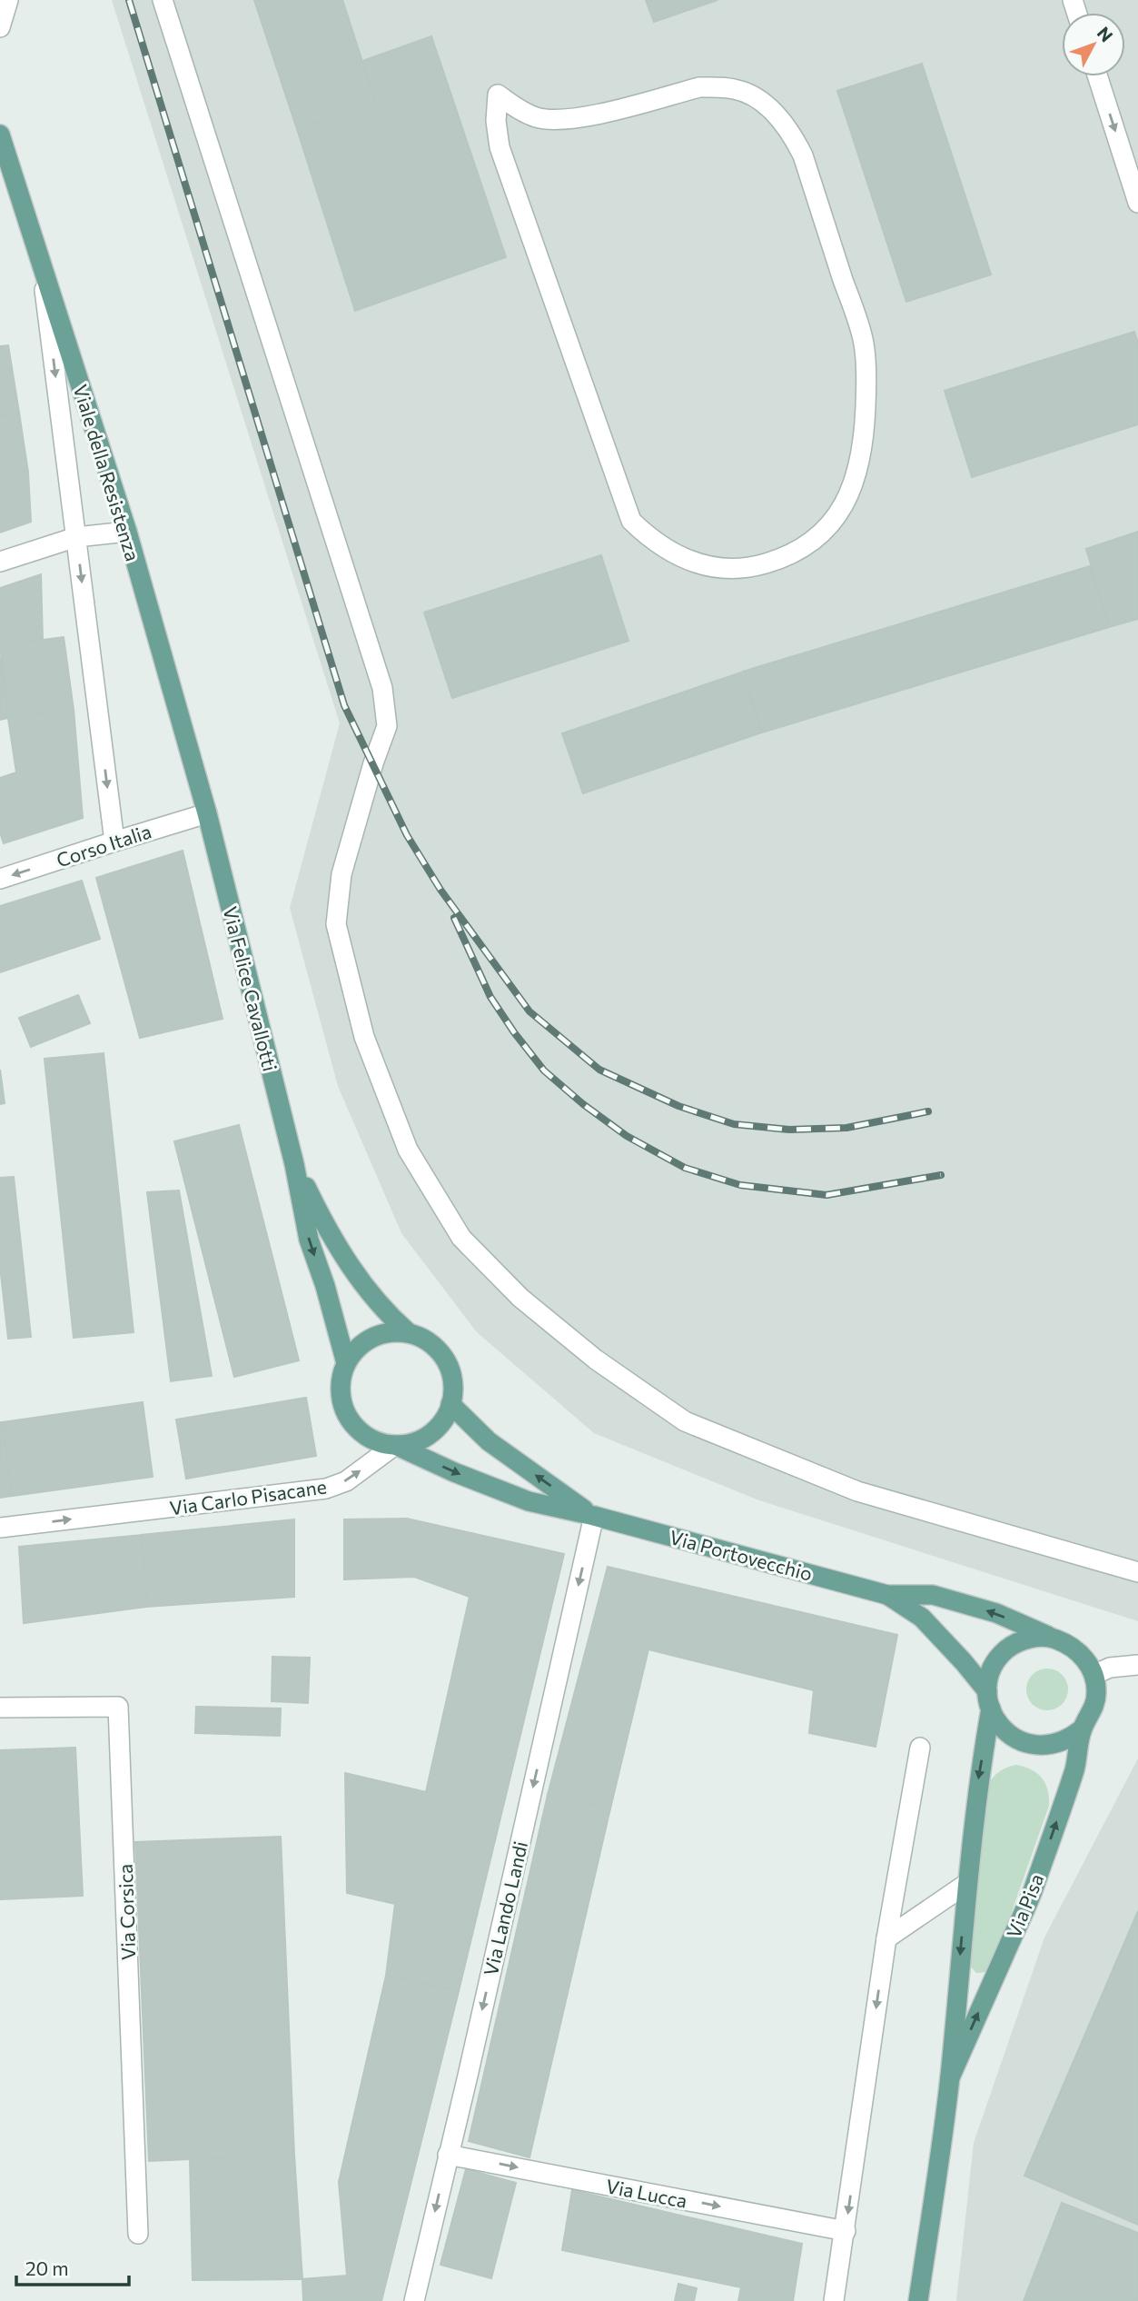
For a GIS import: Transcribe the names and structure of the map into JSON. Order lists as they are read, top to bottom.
{
  "streets": {
    "main road": [
      "Viale della Resistenza",
      "Via Felice Cavallotti",
      "Via Portovecchio",
      "Via Pisa"
    ],
    "street": [
      "Corso Italia",
      "Via Carlo Pisacane",
      "Via Lando Landi",
      "Via Corsica",
      "Via Lucca"
    ]
  },
  "crossings": [
    ["Viale della Resistenza", "Corso Italia"],
    ["Viale della Resistenza", "Via Felice Cavallotti"],
    ["Corso Italia", "Via Felice Cavallotti"],
    ["Via Felice Cavallotti", "Via Carlo Pisacane"],
    ["Via Portovecchio", "Via Pisa"],
    ["Via Portovecchio", "Via Lando Landi"],
    ["Via Lando Landi", "Via Lucca"]
  ],
  "one_way": [
    "Corso Italia",
    "Via Carlo Pisacane",
    "Via Lando Landi",
    "Via Lucca"
  ],
  "scale_bar": "20 m",
  "north": "top right"
}
